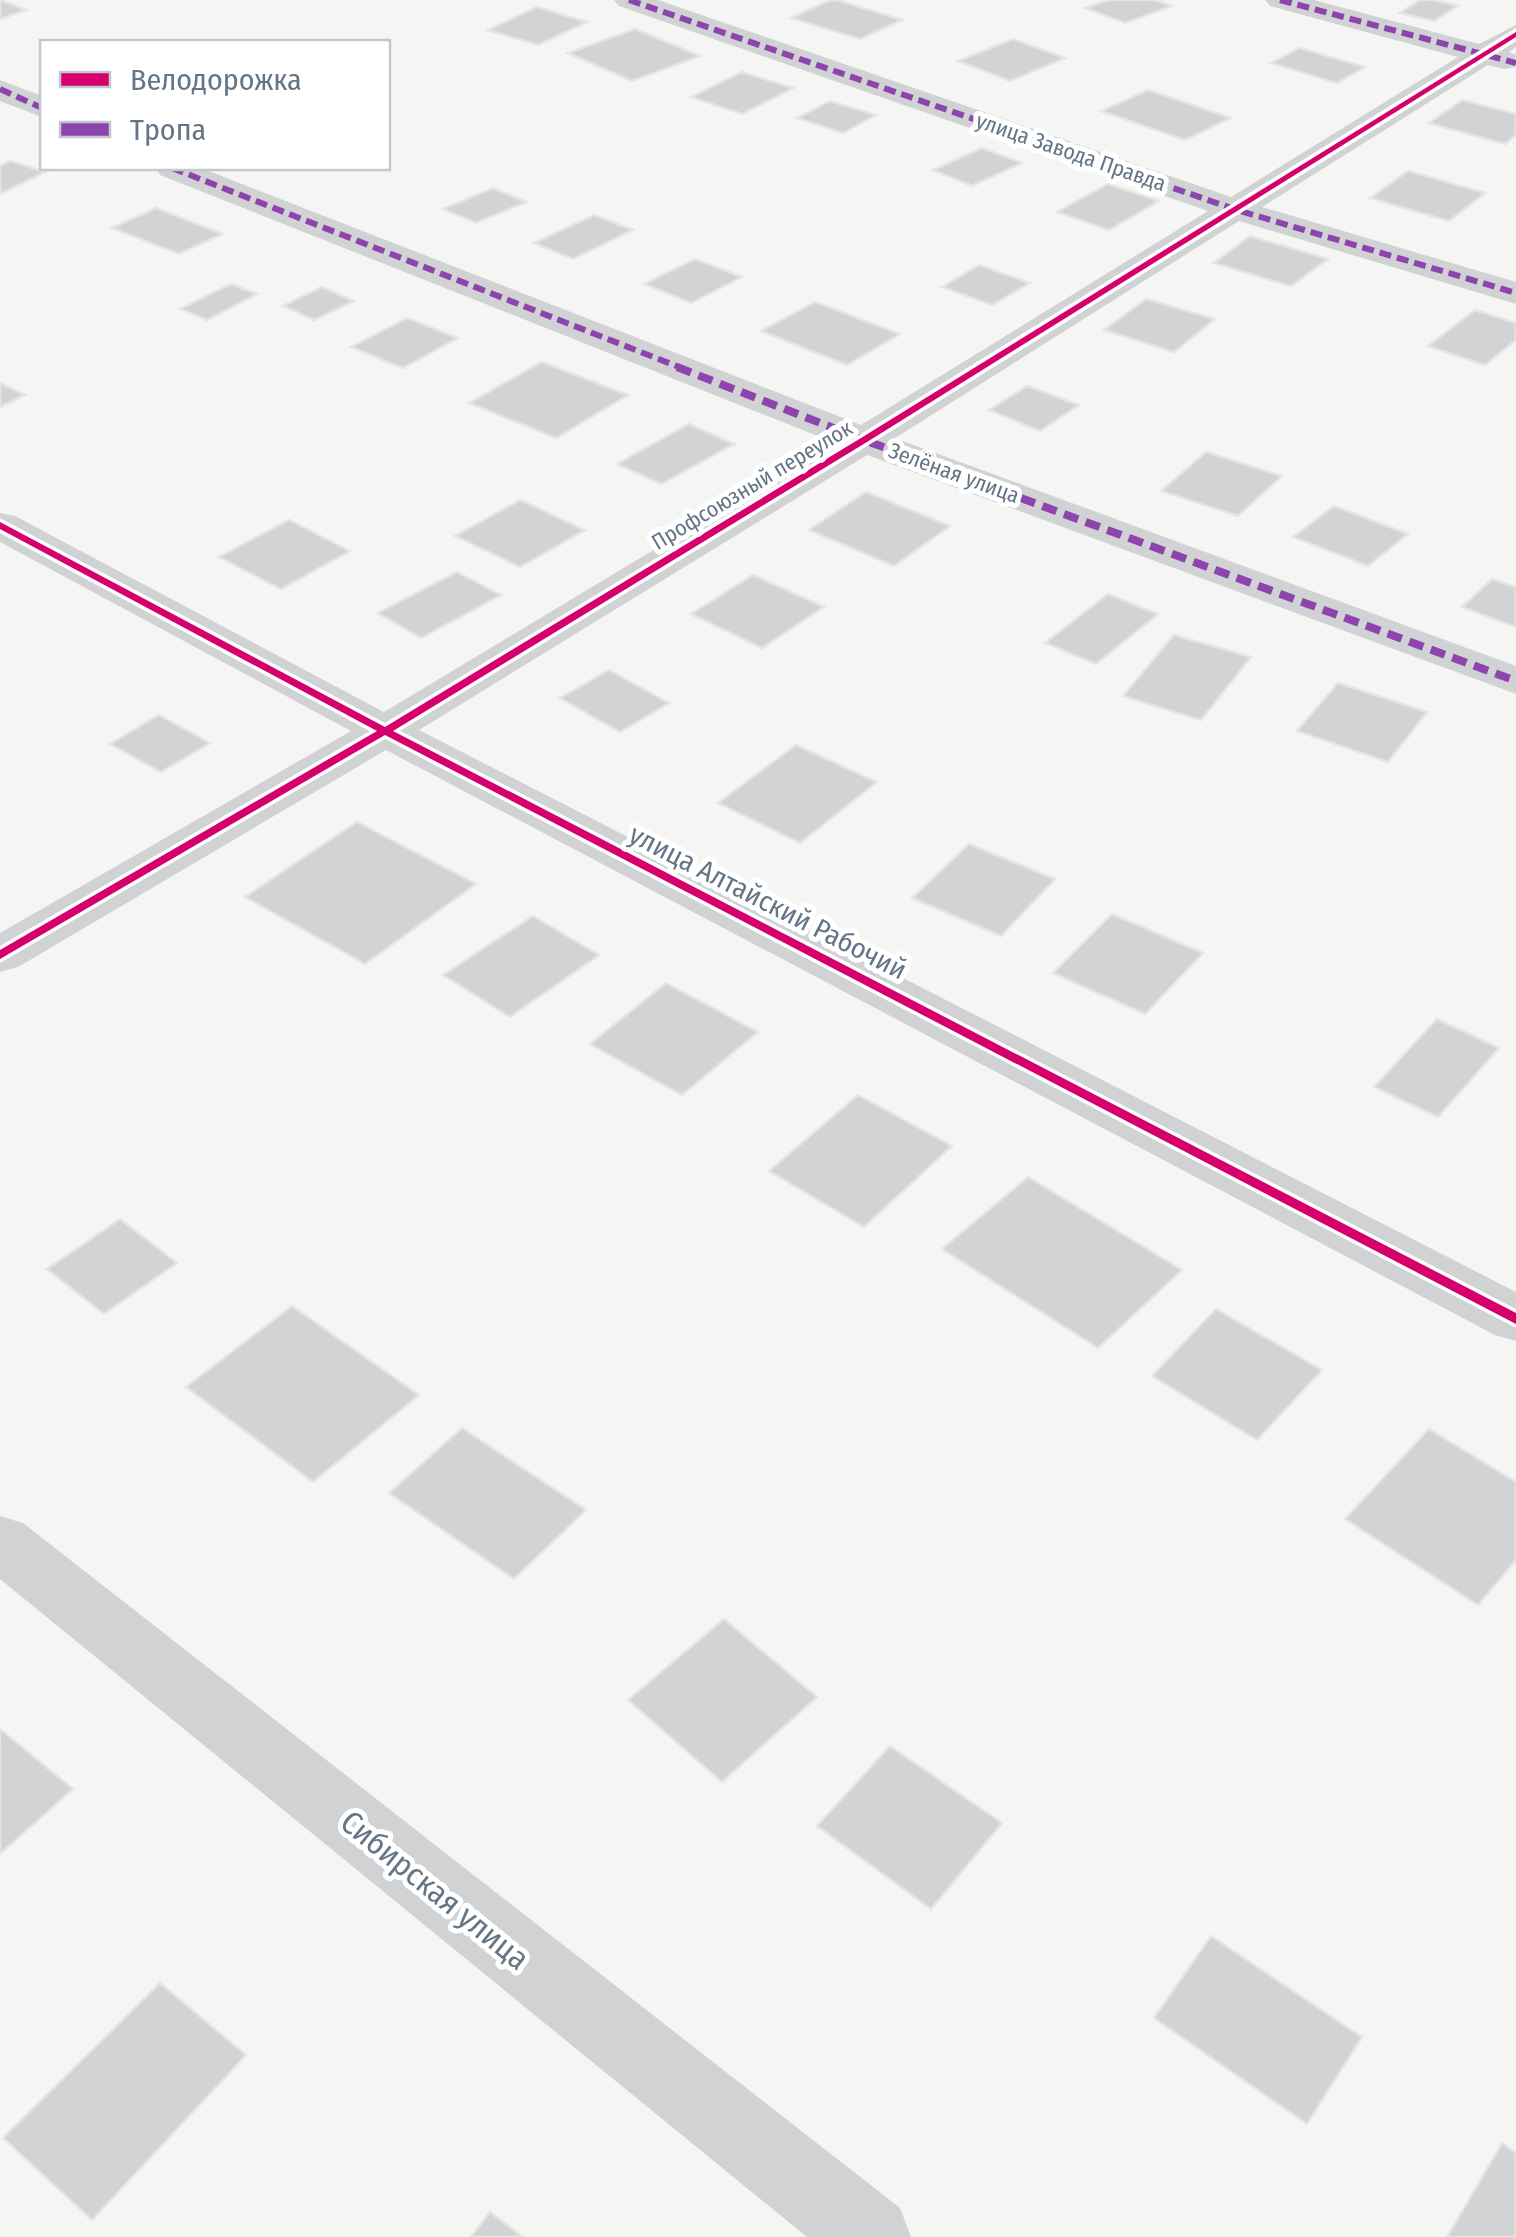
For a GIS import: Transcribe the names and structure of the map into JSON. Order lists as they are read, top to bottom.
{
  "streets": {
    "street": [
      "улица Завода Правда",
      "Зелёная улица",
      "Профсоюзный переулок",
      "улица Алтайский Рабочий",
      "Сибирская улица"
    ]
  },
  "crossings": [
    ["улица Завода Правда", "Профсоюзный переулок"],
    ["Зелёная улица", "Профсоюзный переулок"],
    ["Профсоюзный переулок", "улица Алтайский Рабочий"]
  ],
  "legend": ["Велодорожка", "Тропа"]
}
